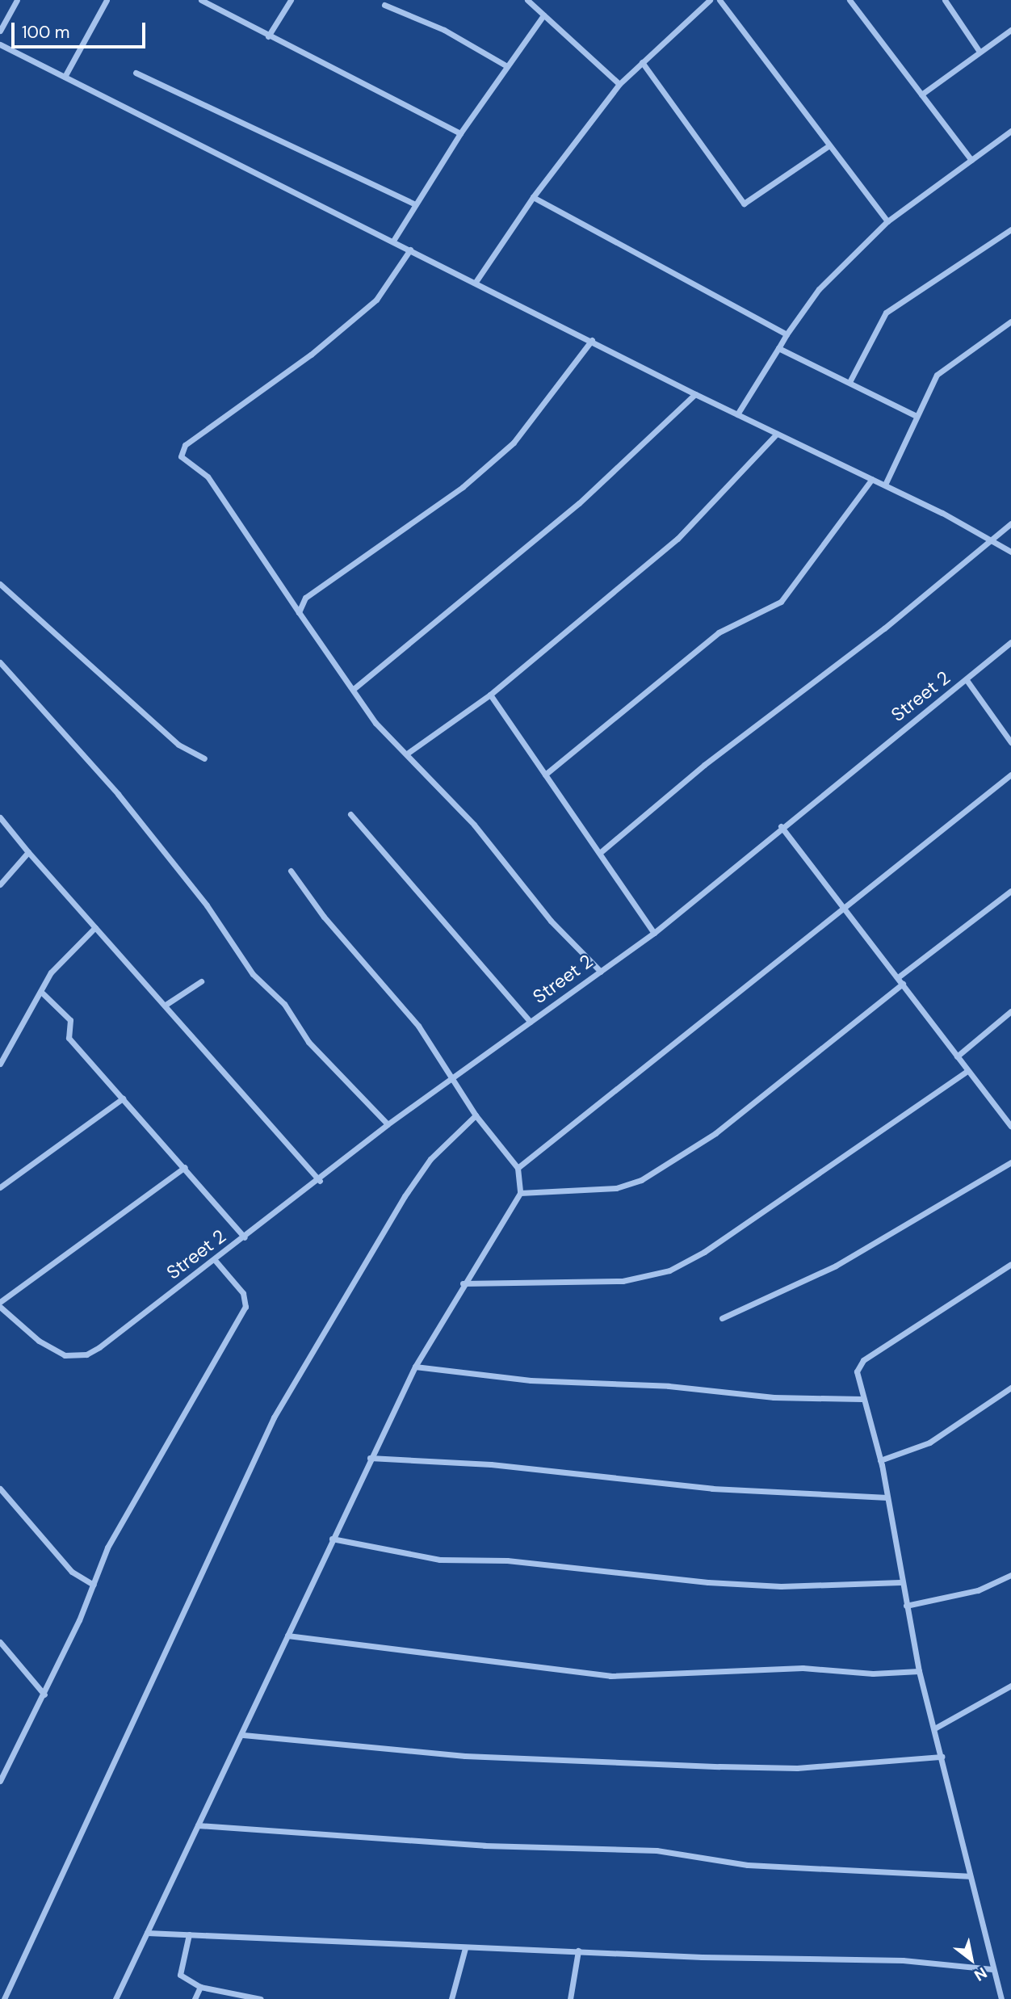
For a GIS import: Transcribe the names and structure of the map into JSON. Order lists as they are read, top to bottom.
{
  "streets": {
    "street": ["Street 2"]
  },
  "scale_bar": "100 m",
  "north": "bottom right"
}
